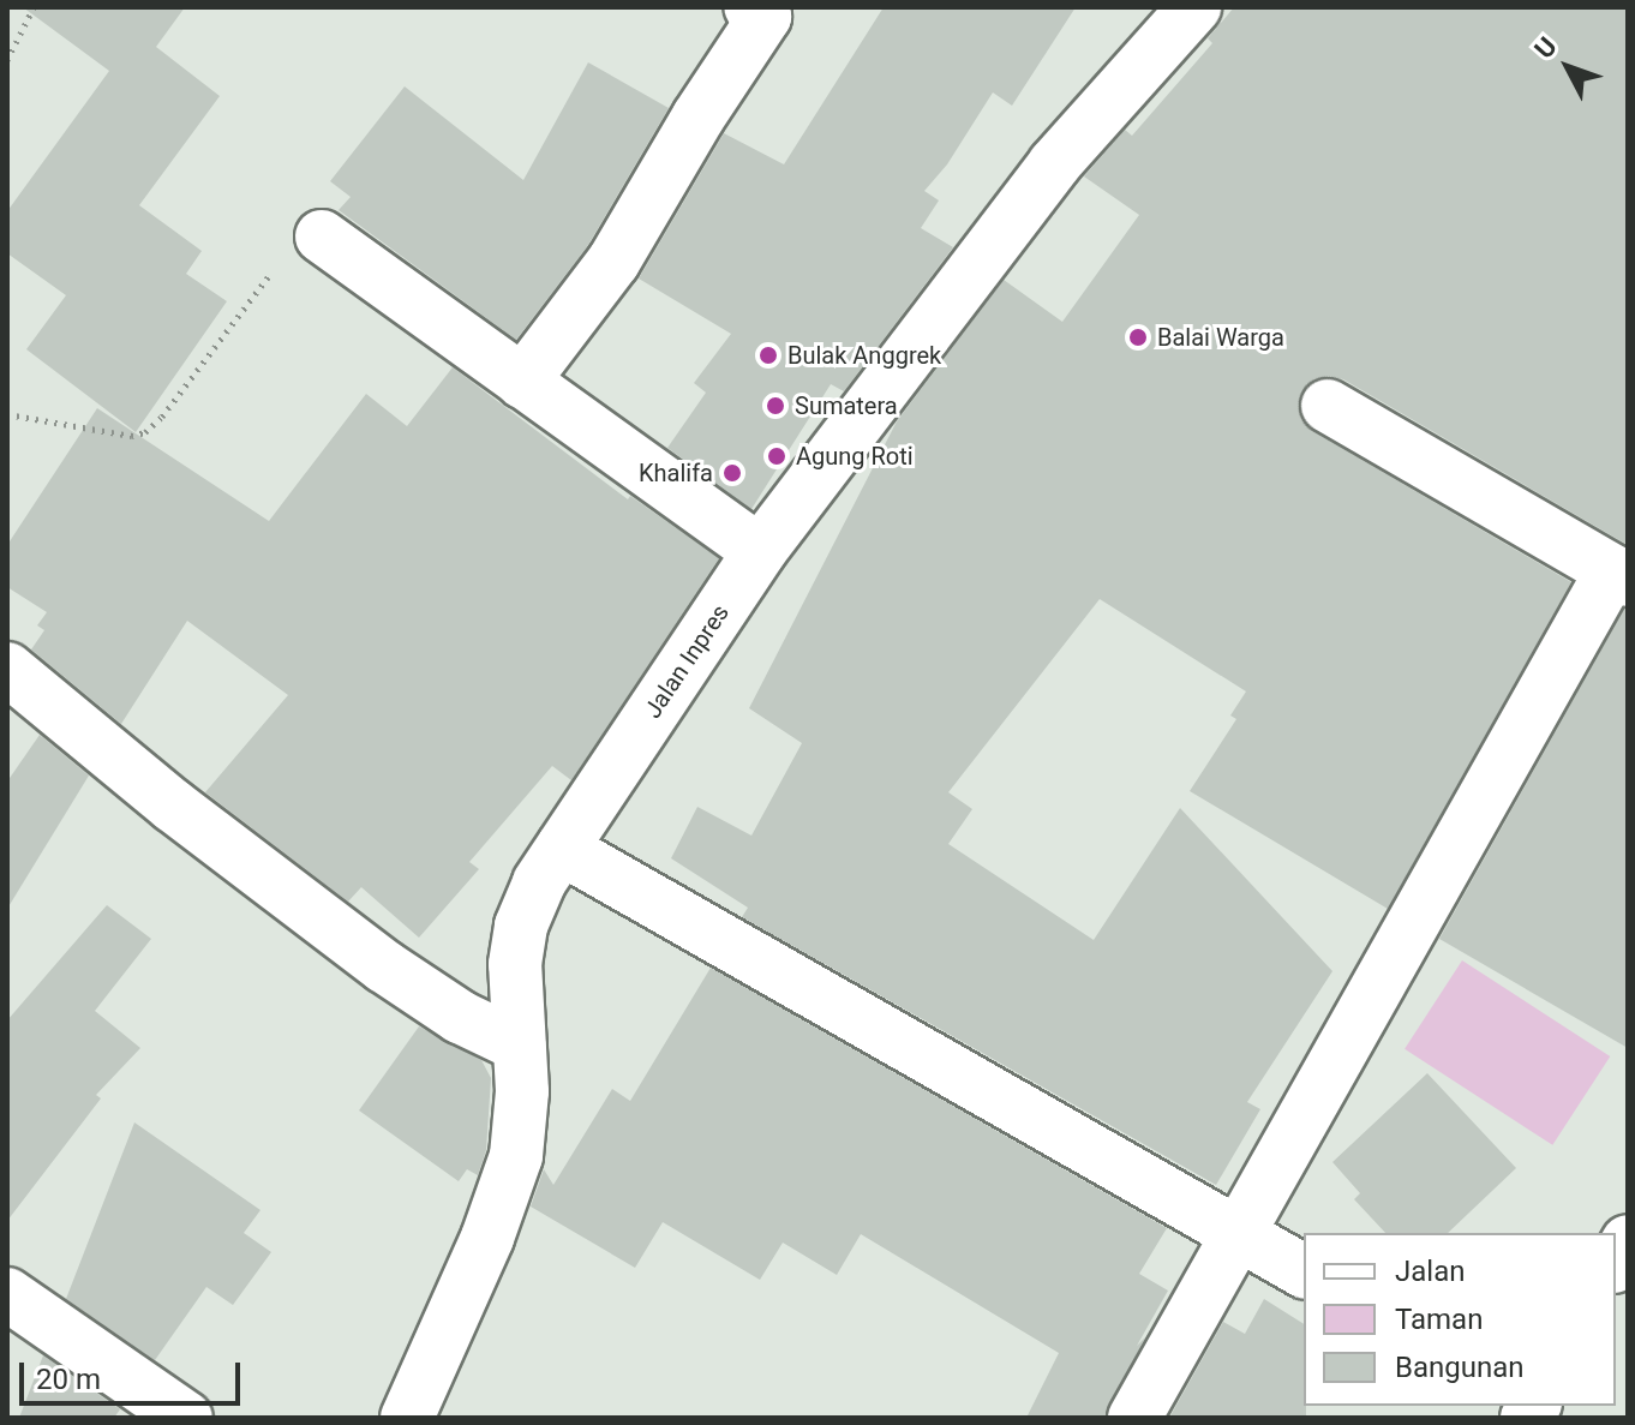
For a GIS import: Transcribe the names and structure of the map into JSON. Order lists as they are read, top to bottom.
{
  "streets": {
    "street": ["Jalan Inpres"]
  },
  "places": [
    "Balai Warga",
    "Bulak Anggrek",
    "Sumatera",
    "Agung Roti",
    "Khalifa"
  ],
  "legend": ["Jalan", "Taman", "Bangunan"],
  "scale_bar": "20 m",
  "north": "top left"
}
